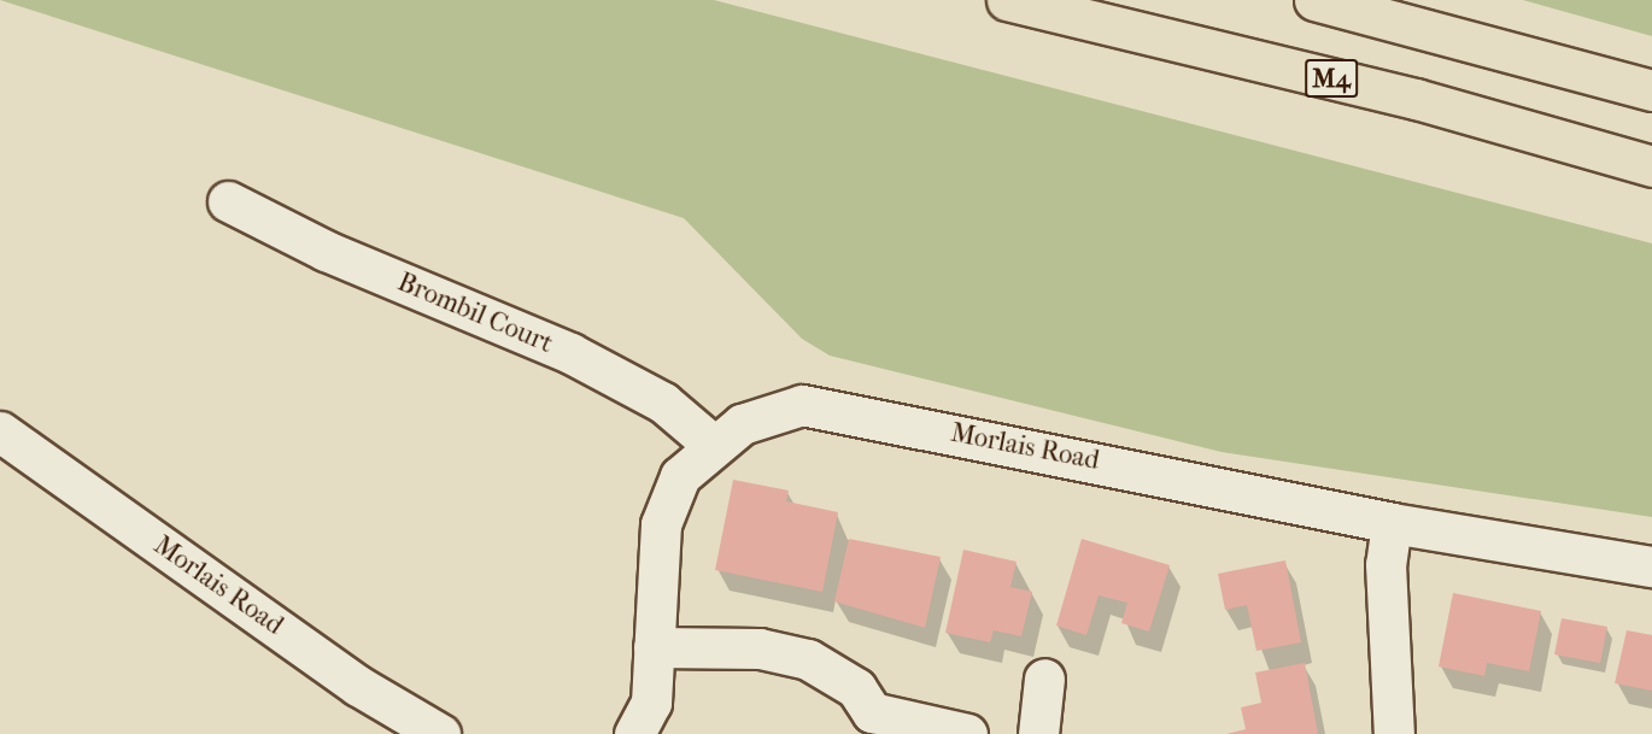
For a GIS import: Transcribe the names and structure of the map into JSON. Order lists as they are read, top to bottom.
{
  "streets": {
    "highway": ["M4"],
    "street": ["Brombil Court", "Morlais Road"]
  },
  "crossings": [
    ["Brombil Court", "Morlais Road"]
  ]
}
